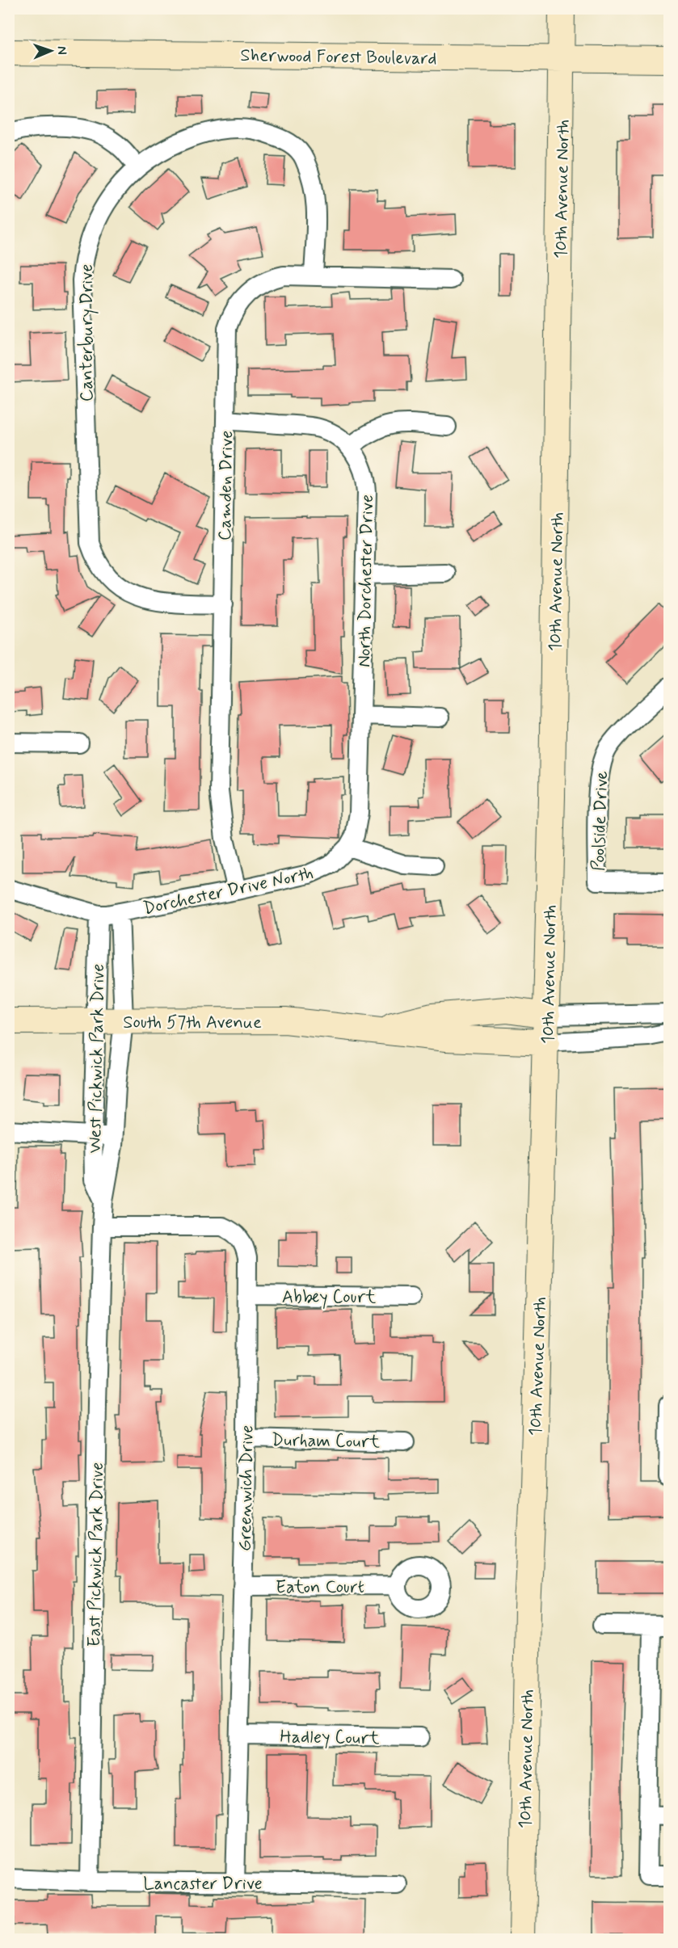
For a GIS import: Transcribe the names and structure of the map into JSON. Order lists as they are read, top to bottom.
{
  "streets": {
    "street": [
      "Sherwood Forest Boulevard",
      "10th Avenue North",
      "Canterbury Drive",
      "Camden Drive",
      "North Dorchester Drive",
      "Poolside Drive",
      "Dorchester Drive North",
      "South 57th Avenue",
      "West Pickwick Park Drive",
      "Abbey Court",
      "Durham Court",
      "Greenwich Drive",
      "East Pickwick Park Drive",
      "Eaton Court",
      "Hadley Court",
      "Lancaster Drive"
    ]
  },
  "crossings": [
    ["Sherwood Forest Boulevard", "10th Avenue North"],
    ["10th Avenue North", "South 57th Avenue"],
    ["Canterbury Drive", "Camden Drive"],
    ["Camden Drive", "North Dorchester Drive"],
    ["Camden Drive", "Dorchester Drive North"],
    ["North Dorchester Drive", "Dorchester Drive North"],
    ["Dorchester Drive North", "West Pickwick Park Drive"],
    ["South 57th Avenue", "West Pickwick Park Drive"],
    ["West Pickwick Park Drive", "Greenwich Drive"],
    ["West Pickwick Park Drive", "East Pickwick Park Drive"],
    ["Abbey Court", "Greenwich Drive"],
    ["Durham Court", "Greenwich Drive"],
    ["Greenwich Drive", "East Pickwick Park Drive"],
    ["Greenwich Drive", "Eaton Court"],
    ["Greenwich Drive", "Hadley Court"],
    ["Greenwich Drive", "Lancaster Drive"],
    ["East Pickwick Park Drive", "Lancaster Drive"]
  ],
  "north": "right"
}
